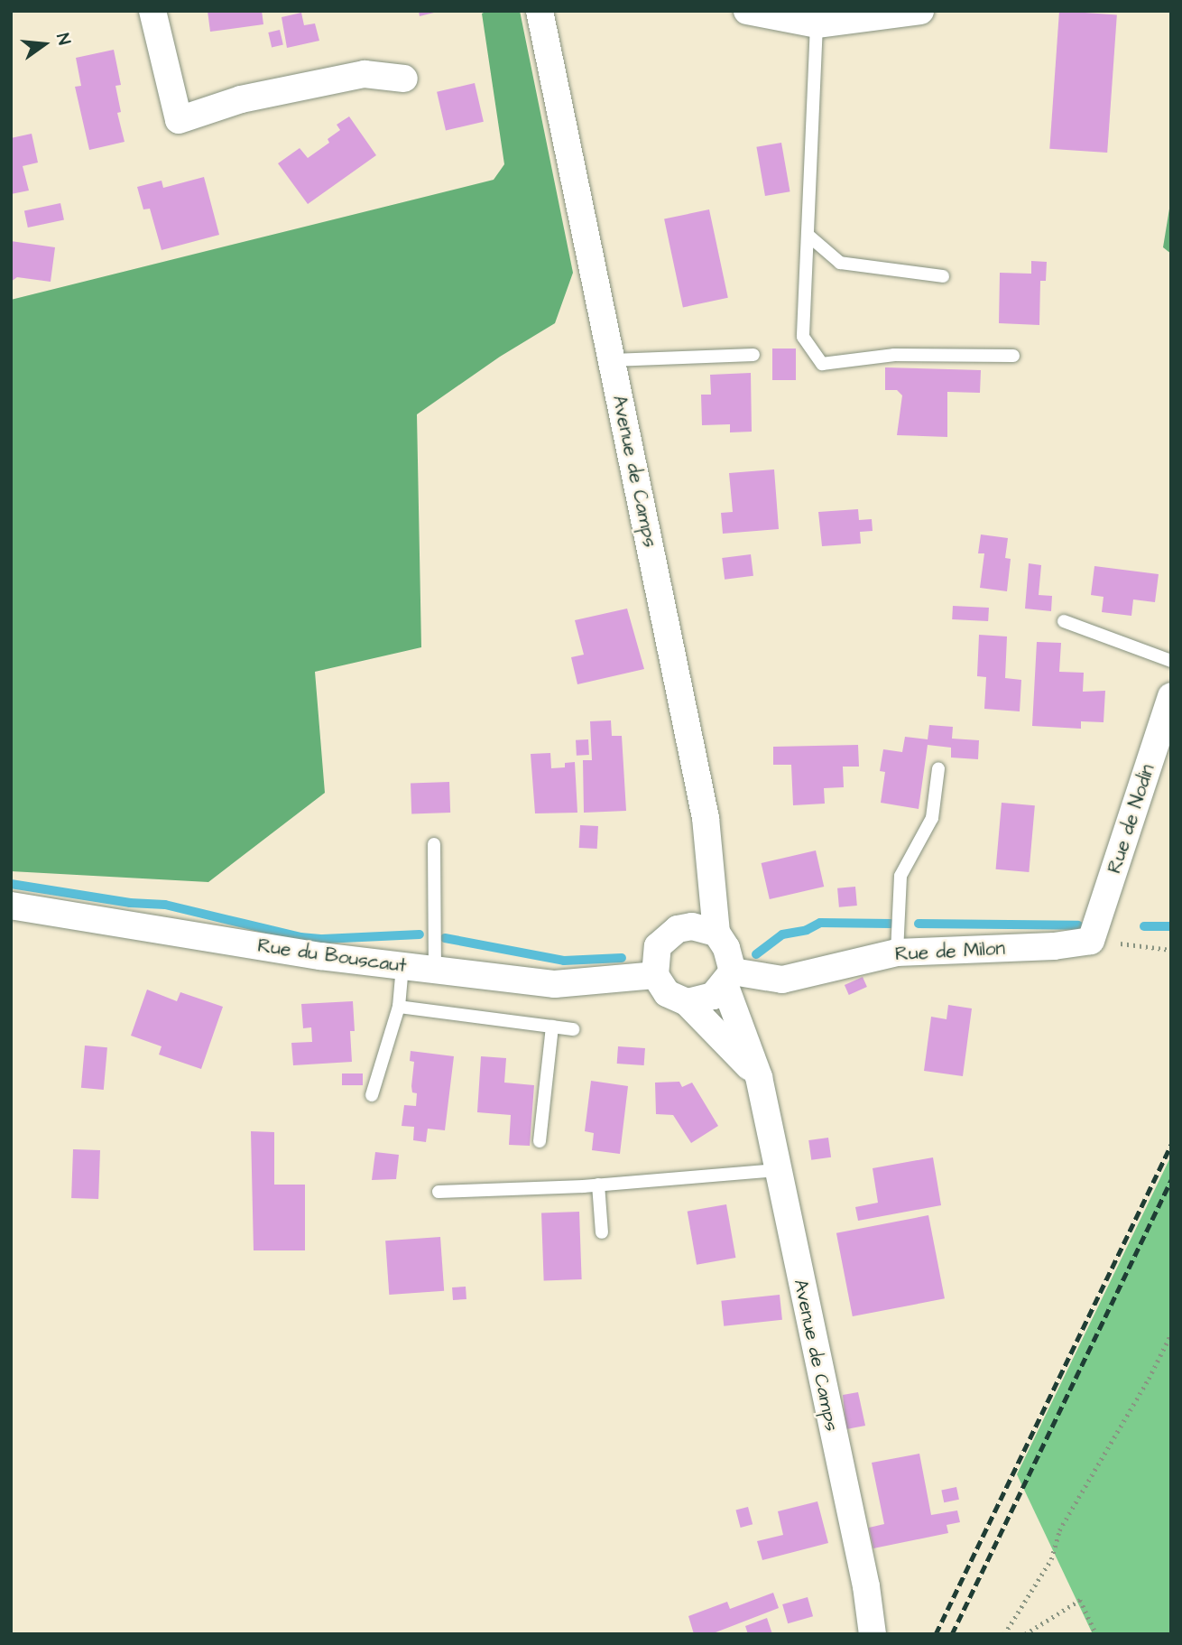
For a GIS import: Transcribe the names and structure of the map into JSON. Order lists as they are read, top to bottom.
{
  "streets": {
    "street": [
      "Avenue de Camps",
      "Rue de Nodin",
      "Rue de Milon",
      "Rue du Bouscaut"
    ]
  },
  "crossings": [
    ["Avenue de Camps", "Rue de Milon"],
    ["Avenue de Camps", "Rue du Bouscaut"],
    ["Rue de Nodin", "Rue de Milon"],
    ["Rue de Milon", "Rue du Bouscaut"]
  ],
  "north": "right"
}
